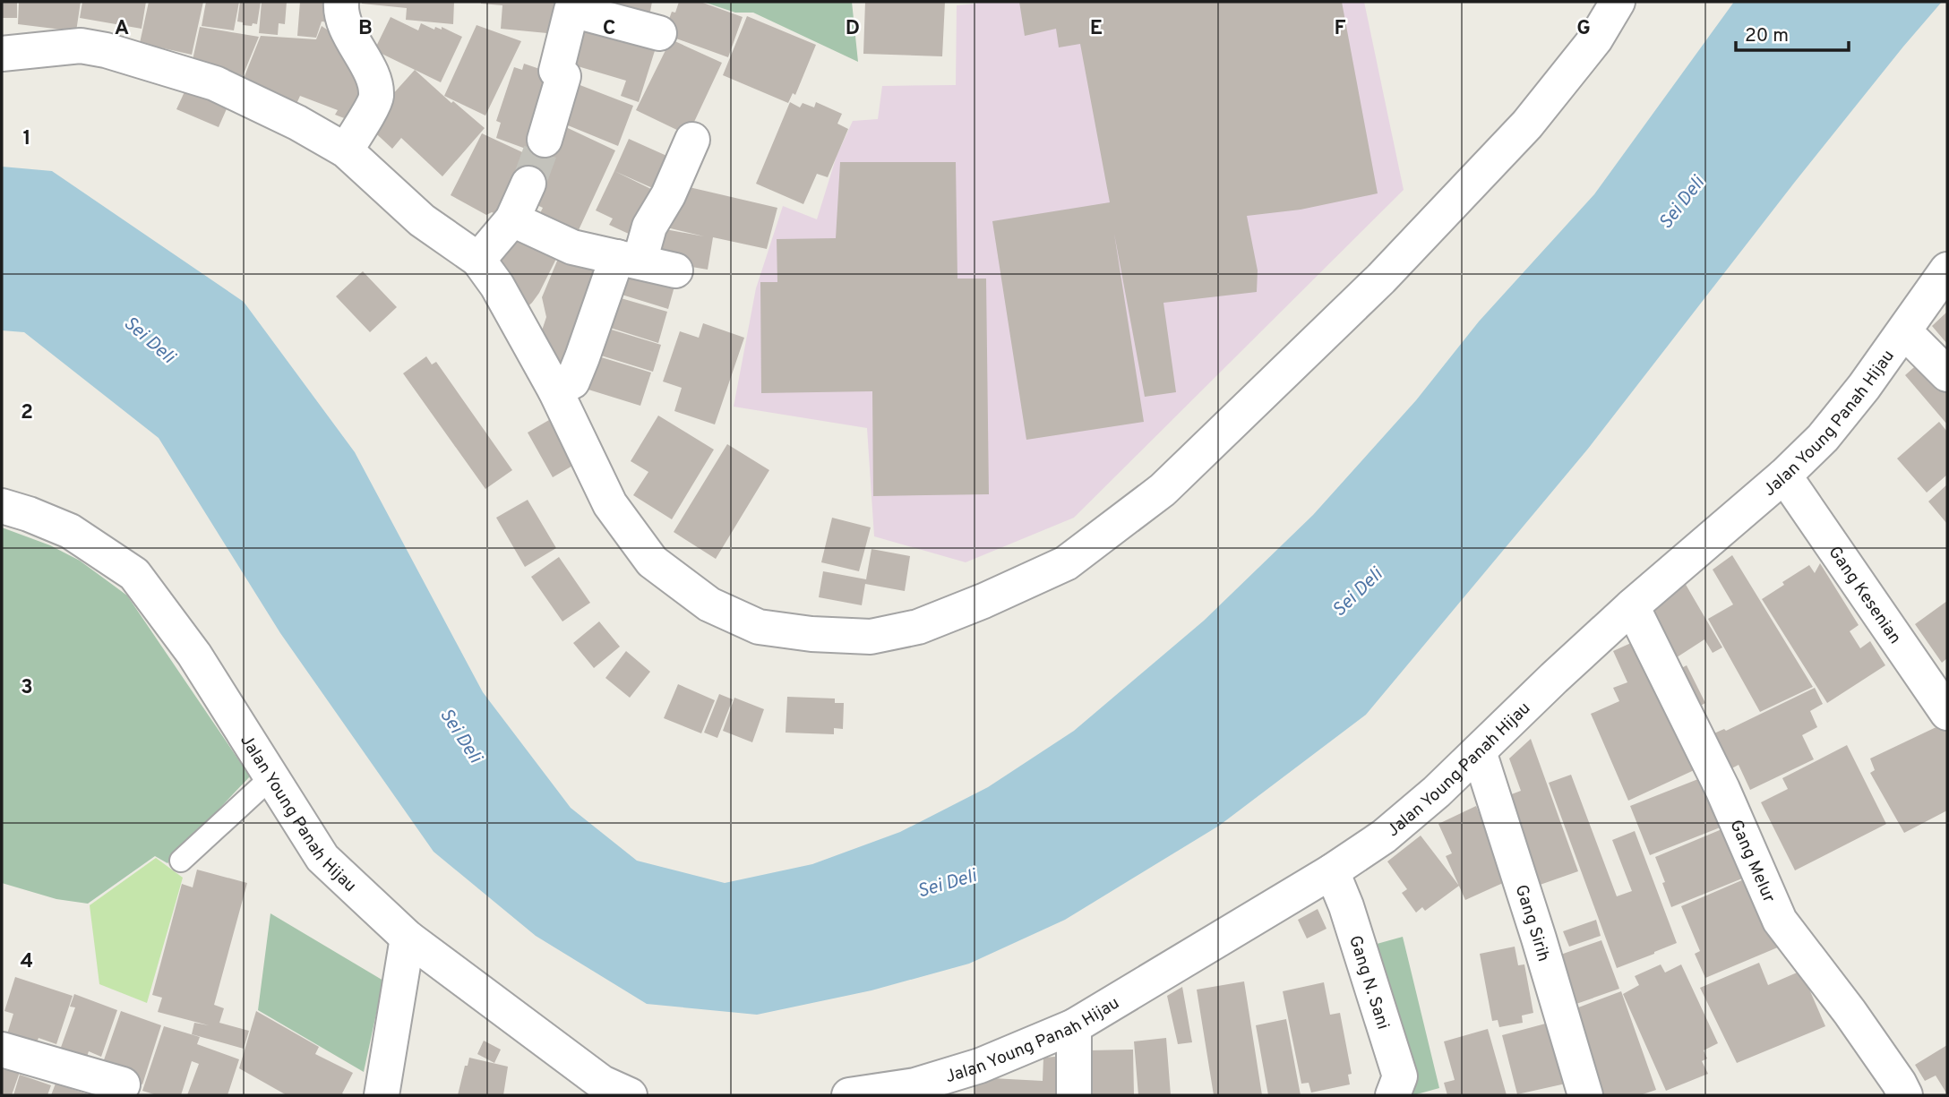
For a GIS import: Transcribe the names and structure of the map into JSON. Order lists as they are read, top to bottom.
{
  "streets": {
    "street": [
      "Jalan Young Panah Hijau",
      "Gang Kesenian",
      "Gang Melur",
      "Gang Sirih",
      "Gang N. Sani"
    ]
  },
  "crossings": [
    ["Jalan Young Panah Hijau", "Gang Kesenian"],
    ["Jalan Young Panah Hijau", "Gang Melur"],
    ["Jalan Young Panah Hijau", "Gang Sirih"],
    ["Jalan Young Panah Hijau", "Gang N. Sani"]
  ],
  "water": ["Sei Deli"],
  "scale_bar": "20 m",
  "grid": {
    "columns": [
      "A",
      "B",
      "C",
      "D",
      "E",
      "F",
      "G"
    ],
    "rows": [
      "1",
      "2",
      "3",
      "4"
    ]
  }
}
